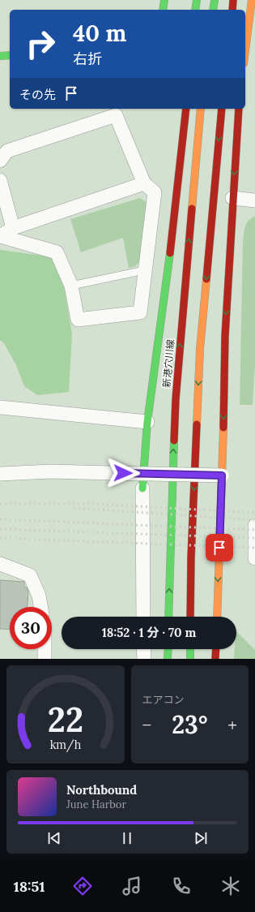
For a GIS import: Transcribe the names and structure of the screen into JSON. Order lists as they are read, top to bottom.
{
  "streets": {
    "street": ["新港穴川線"]
  },
  "page": {
    "turn": ["40 m", "右折"],
    "then": "その先",
    "limit": "30",
    "trip": "18:52 · 1 分 · 70 m",
    "tile": "エアコン",
    "heat": ["−", "23°", "+"],
    "song": ["Northbound", "June Harbor"],
    "tabs": "18:51",
    "gauge": ["22", "km/h"]
  }
}
